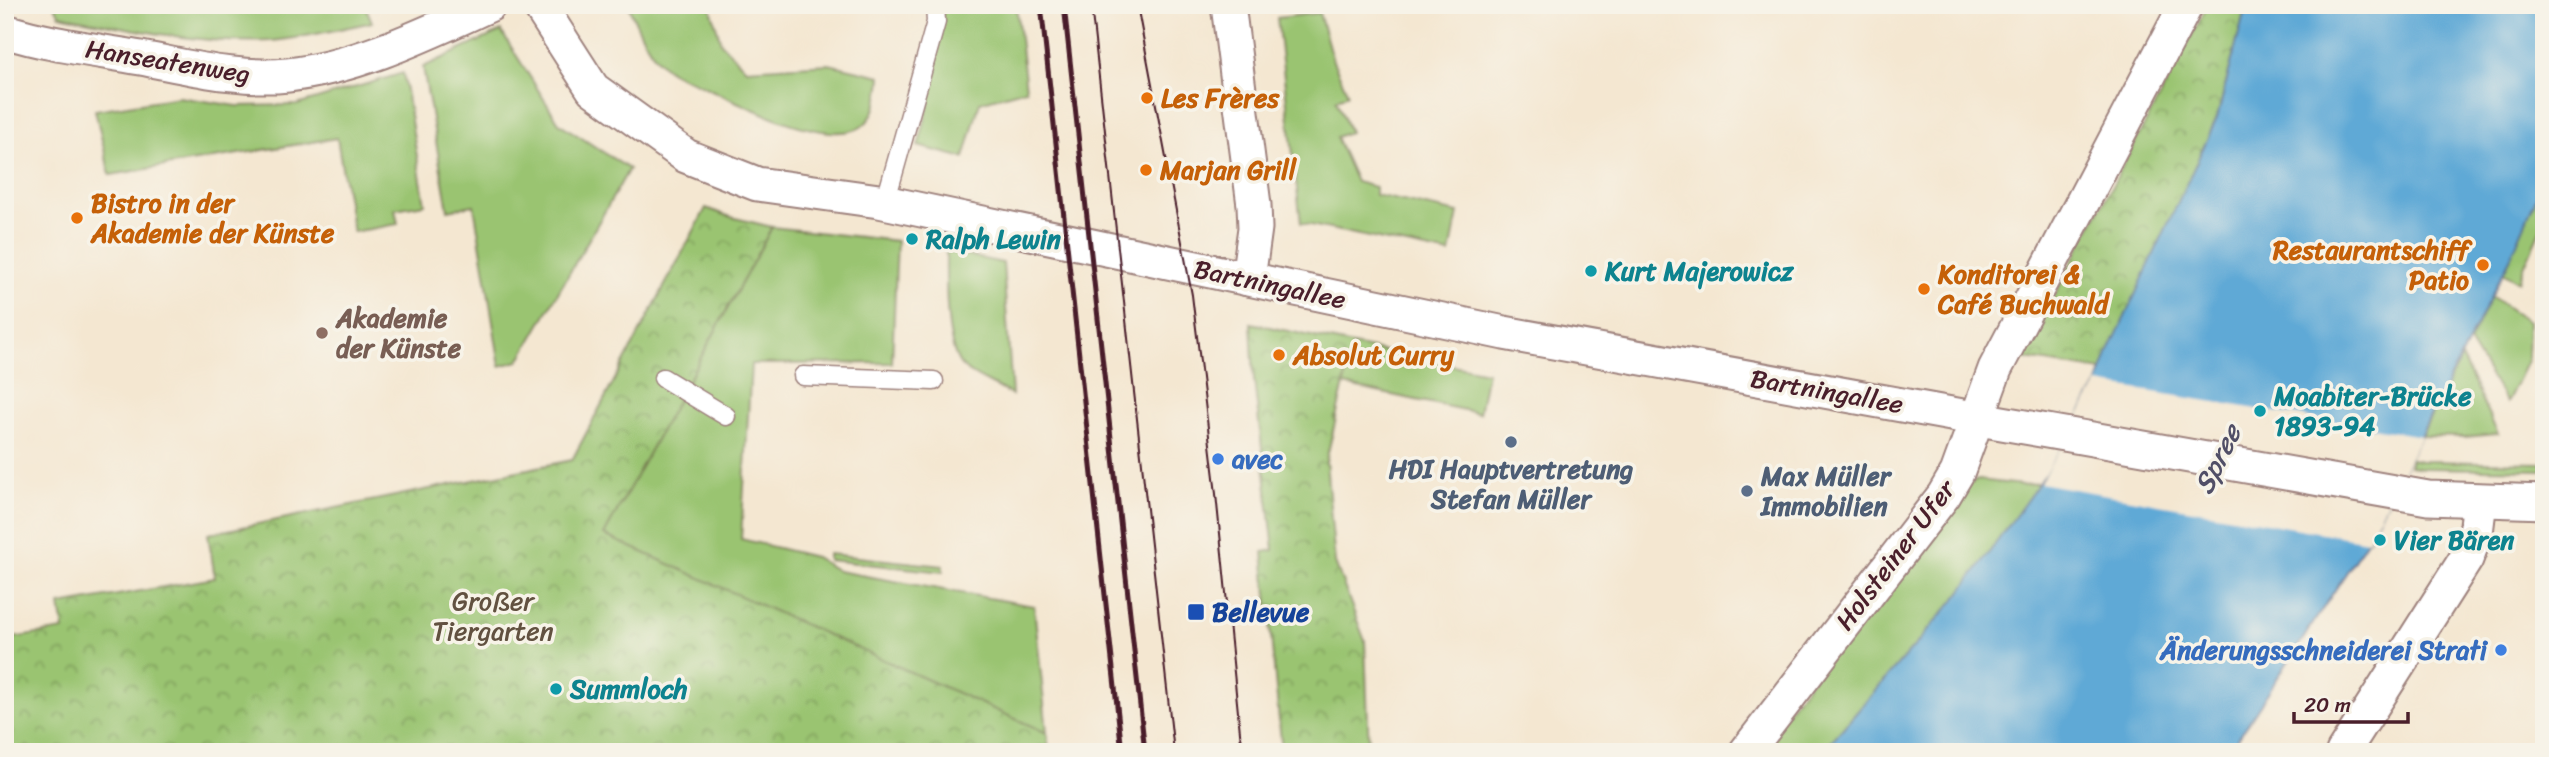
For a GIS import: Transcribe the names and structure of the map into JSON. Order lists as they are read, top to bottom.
{
  "streets": {
    "street": ["Hanseatenweg", "Bartningallee", "Holsteiner Ufer"]
  },
  "crossings": [
    ["Bartningallee", "Holsteiner Ufer"]
  ],
  "water": ["Spree"],
  "parks": ["Großer Tiergarten"],
  "places": {
    "other": [
      "Les Frères",
      "Marjan Grill",
      "Bistro in der Akademie der Künste",
      "Ralph Lewin",
      "Restaurantschiff Patio",
      "Kurt Majerowicz",
      "Konditorei & Café Buchwald",
      "Akademie der Künste",
      "Absolut Curry",
      "Moabiter-Brücke 1893-94",
      "HDI Hauptvertretung Stefan Müller",
      "avec",
      "Max Müller Immobilien",
      "Vier Bären",
      "Änderungsschneiderei Strati",
      "Summloch"
    ],
    "transit": ["Bellevue"]
  },
  "scale_bar": "20 m"
}
